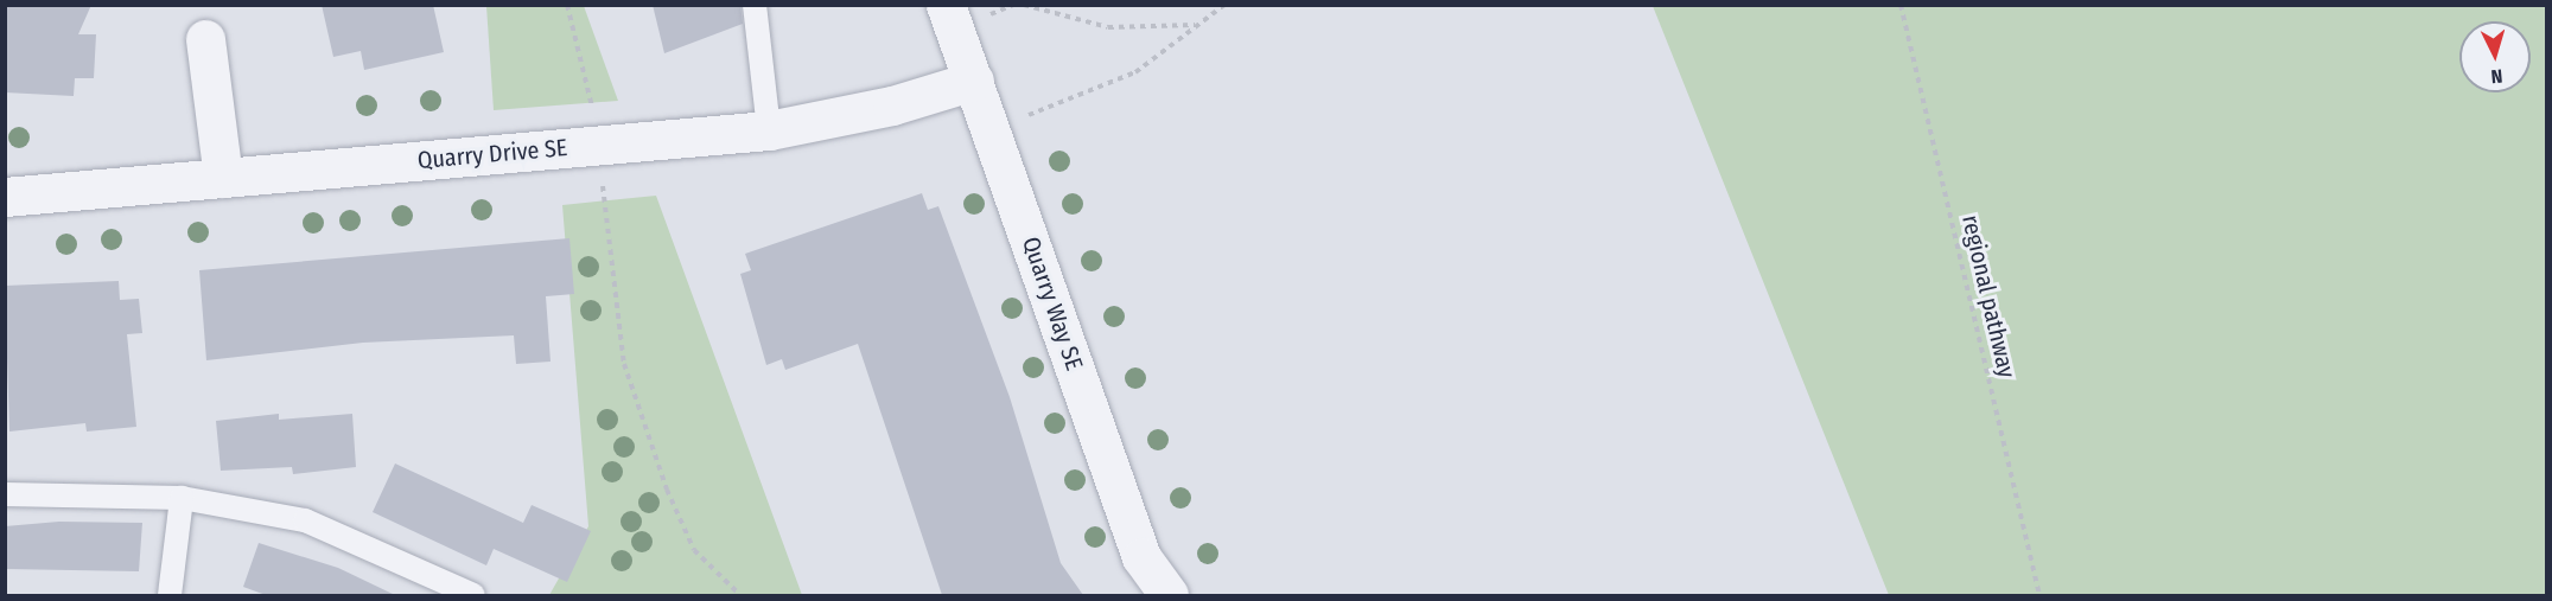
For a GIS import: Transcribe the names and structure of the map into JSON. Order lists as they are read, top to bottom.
{
  "streets": {
    "street": ["Quarry Drive SE", "Quarry Way SE"],
    "path": ["regional pathway"]
  },
  "crossings": [
    ["Quarry Drive SE", "Quarry Way SE"]
  ],
  "north": "bottom"
}
